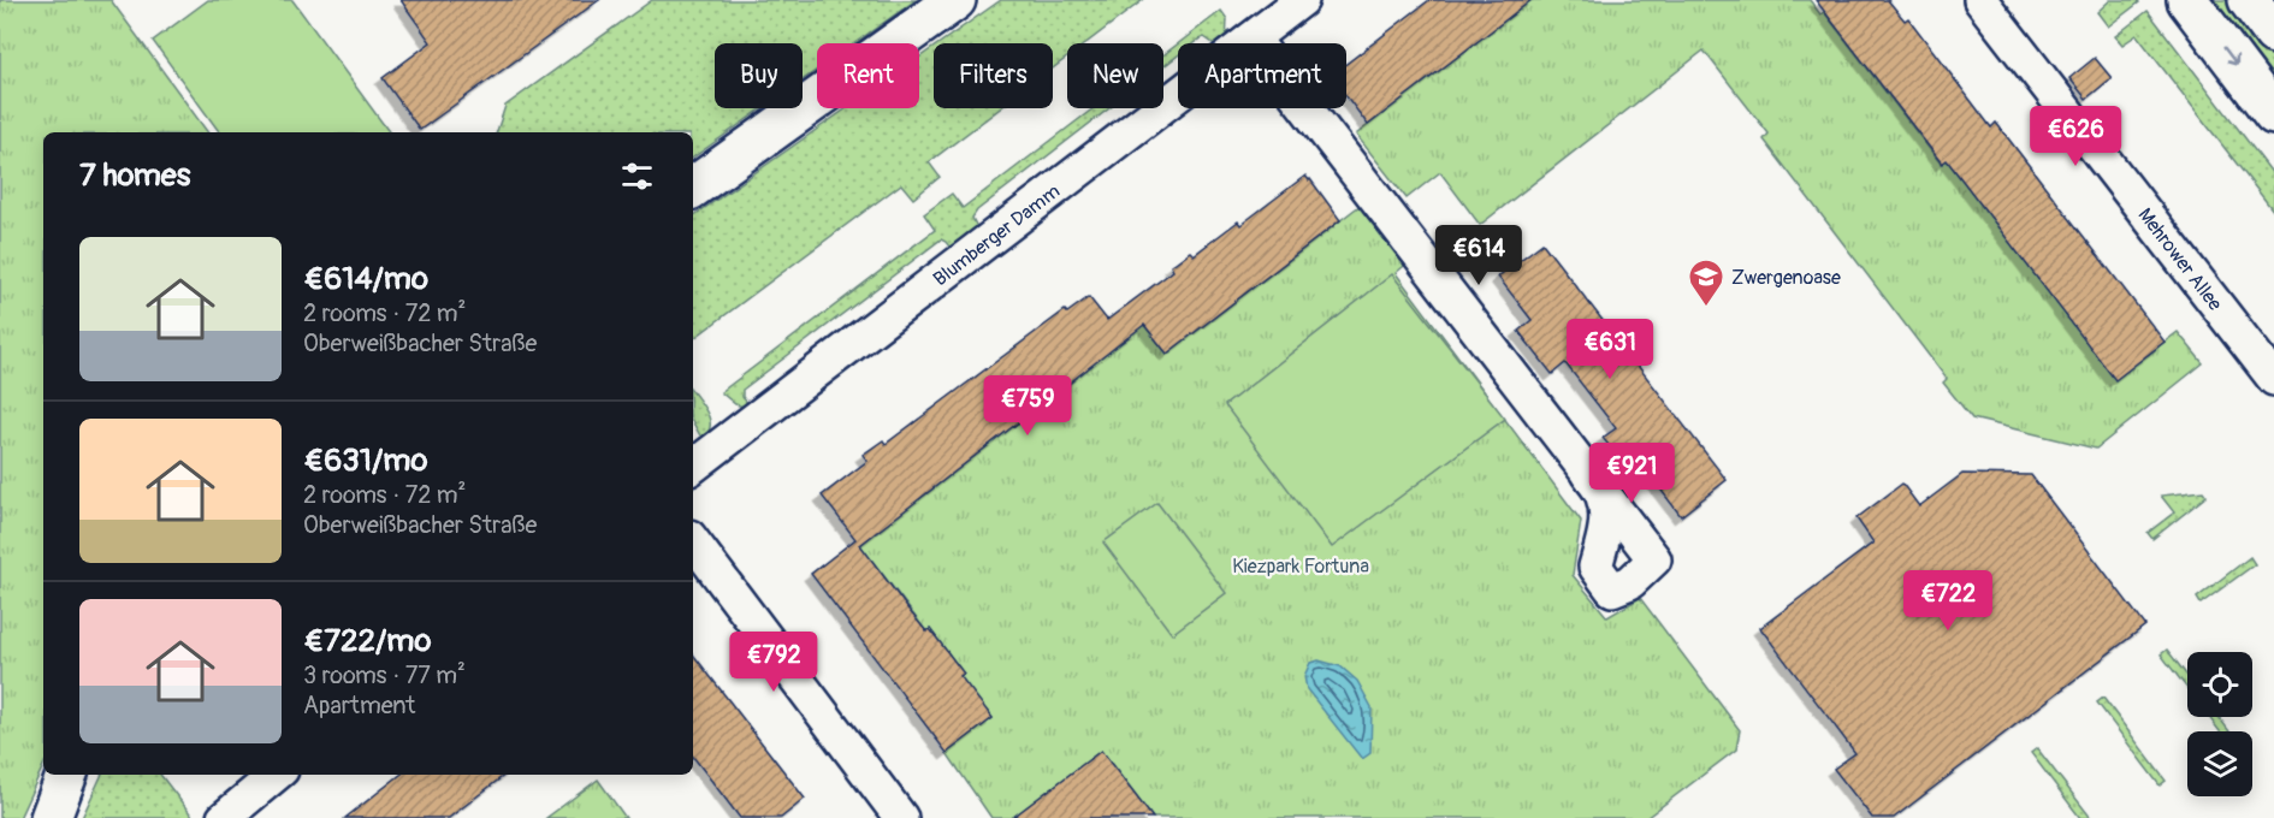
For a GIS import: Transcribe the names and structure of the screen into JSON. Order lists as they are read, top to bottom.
{
  "streets": {
    "street": ["Blumberger Damm", "Mehrower Allee"]
  },
  "parks": ["Kiezpark Fortuna"],
  "places": {
    "school or university": ["Zwergenoase"]
  },
  "page": {
    "chip": [
      "Buy",
      "Rent",
      "Filters",
      "New",
      "Apartment"
    ],
    "price": [
      "€626",
      "€614",
      "€631",
      "€759",
      "€921",
      "€722",
      "€792"
    ],
    "heading": "7 homes",
    "list": [
      {
        "name": "€614/mo",
        "note": "2 rooms · 72 m² · Oberweißbacher Straße"
      },
      {
        "name": "€631/mo",
        "note": "2 rooms · 72 m² · Oberweißbacher Straße"
      },
      {
        "name": "€722/mo",
        "note": "3 rooms · 77 m² · Apartment"
      }
    ]
  }
}
